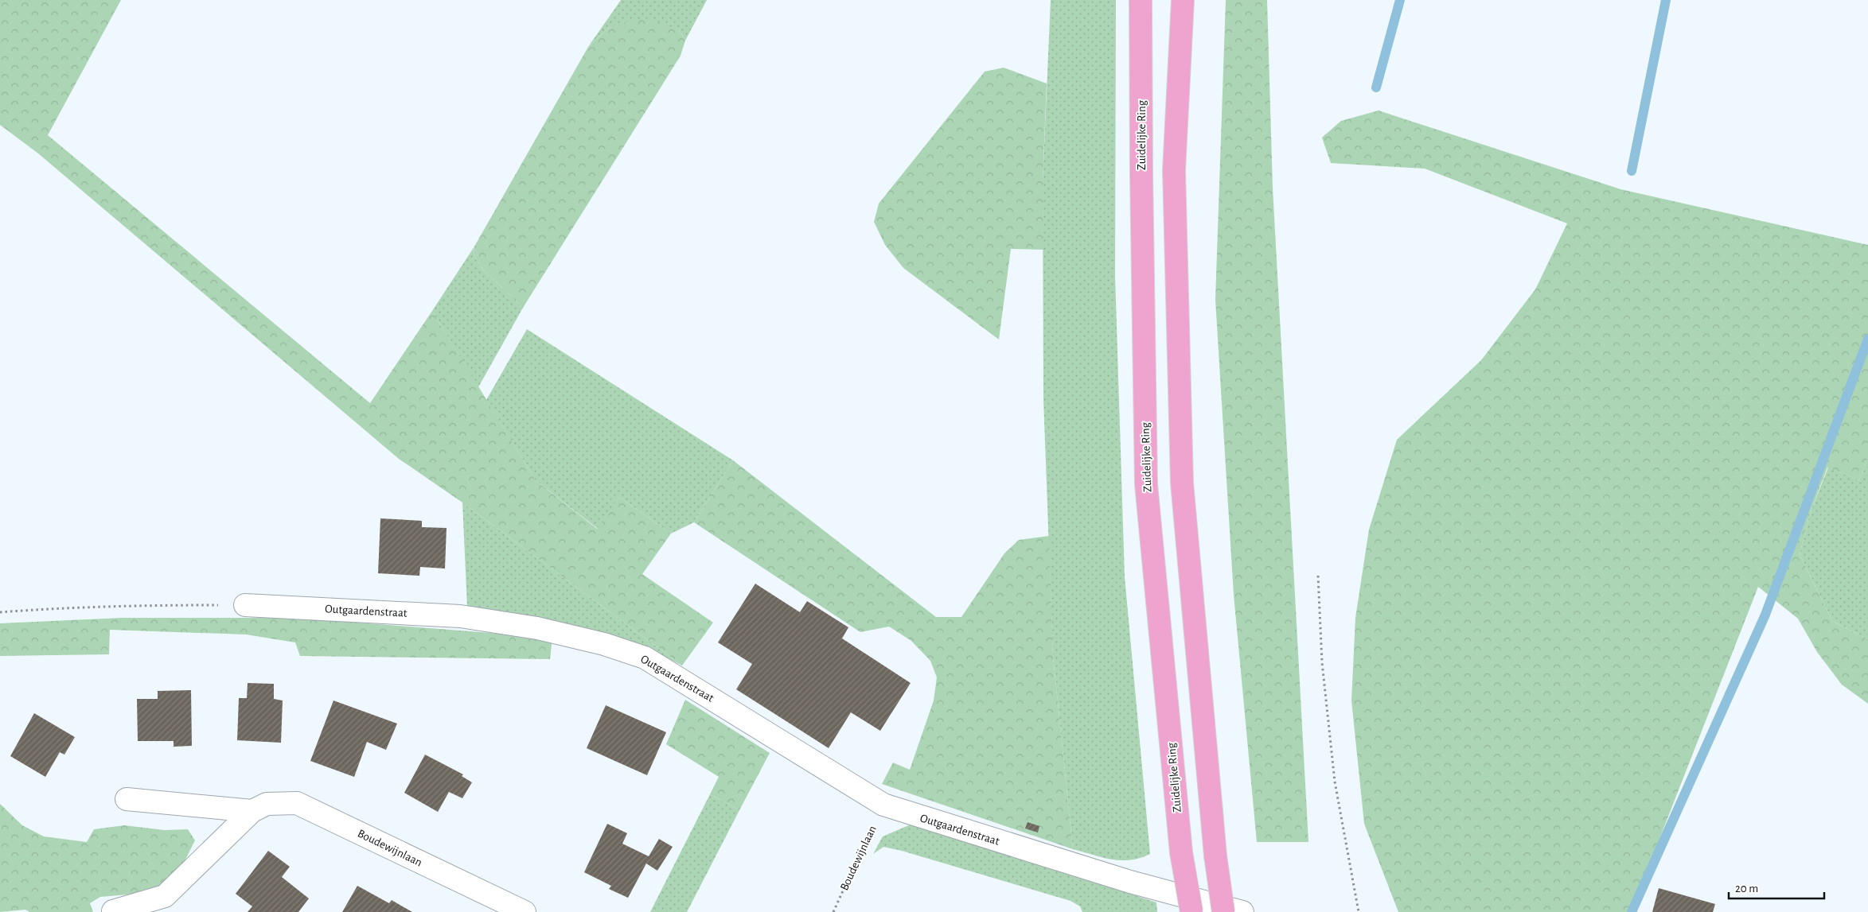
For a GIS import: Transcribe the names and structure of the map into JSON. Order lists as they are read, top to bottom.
{
  "streets": {
    "highway": ["Zuidelijke Ring"],
    "street": ["Outgaardenstraat", "Boudewijnlaan"]
  },
  "crossings": [
    ["Outgaardenstraat", "Boudewijnlaan"]
  ],
  "scale_bar": "20 m"
}
